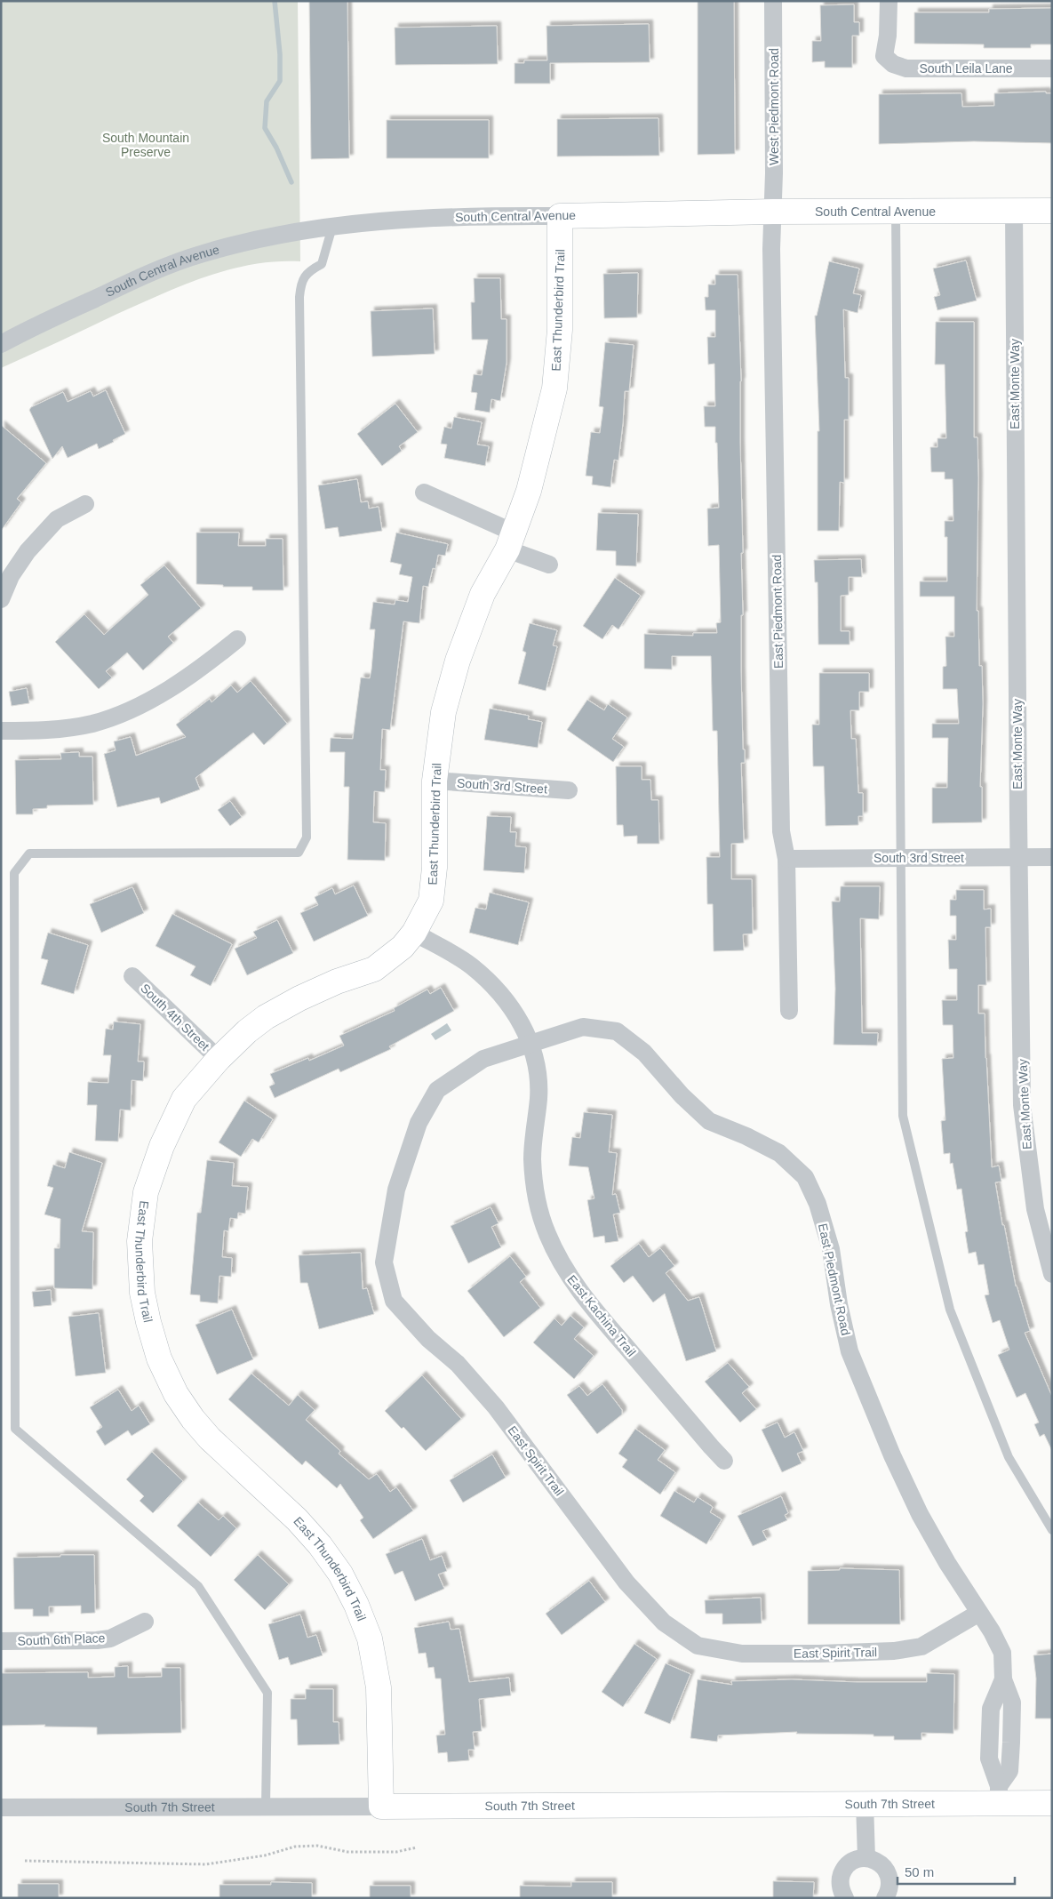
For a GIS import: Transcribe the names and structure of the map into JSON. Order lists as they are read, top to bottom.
{
  "streets": {
    "street": [
      "South Leila Lane",
      "West Piedmont Road",
      "South Central Avenue",
      "East Thunderbird Trail",
      "East Monte Way",
      "East Piedmont Road",
      "South 3rd Street",
      "South 4th Street",
      "East Kachina Trail",
      "East Spirit Trail",
      "South 6th Place",
      "South 7th Street"
    ]
  },
  "crossings": [
    ["West Piedmont Road", "South Central Avenue"],
    ["West Piedmont Road", "East Piedmont Road"],
    ["South Central Avenue", "East Thunderbird Trail"],
    ["South Central Avenue", "East Monte Way"],
    ["South Central Avenue", "East Piedmont Road"],
    ["East Thunderbird Trail", "South 3rd Street"],
    ["East Thunderbird Trail", "South 4th Street"],
    ["East Thunderbird Trail", "East Kachina Trail"],
    ["East Thunderbird Trail", "South 7th Street"],
    ["East Monte Way", "South 3rd Street"],
    ["East Piedmont Road", "South 3rd Street"],
    ["East Piedmont Road", "East Kachina Trail"],
    ["East Piedmont Road", "East Spirit Trail"],
    ["East Piedmont Road", "South 7th Street"],
    ["East Kachina Trail", "East Spirit Trail"]
  ],
  "parks": ["South Mountain Preserve"],
  "scale_bar": "50 m"
}
